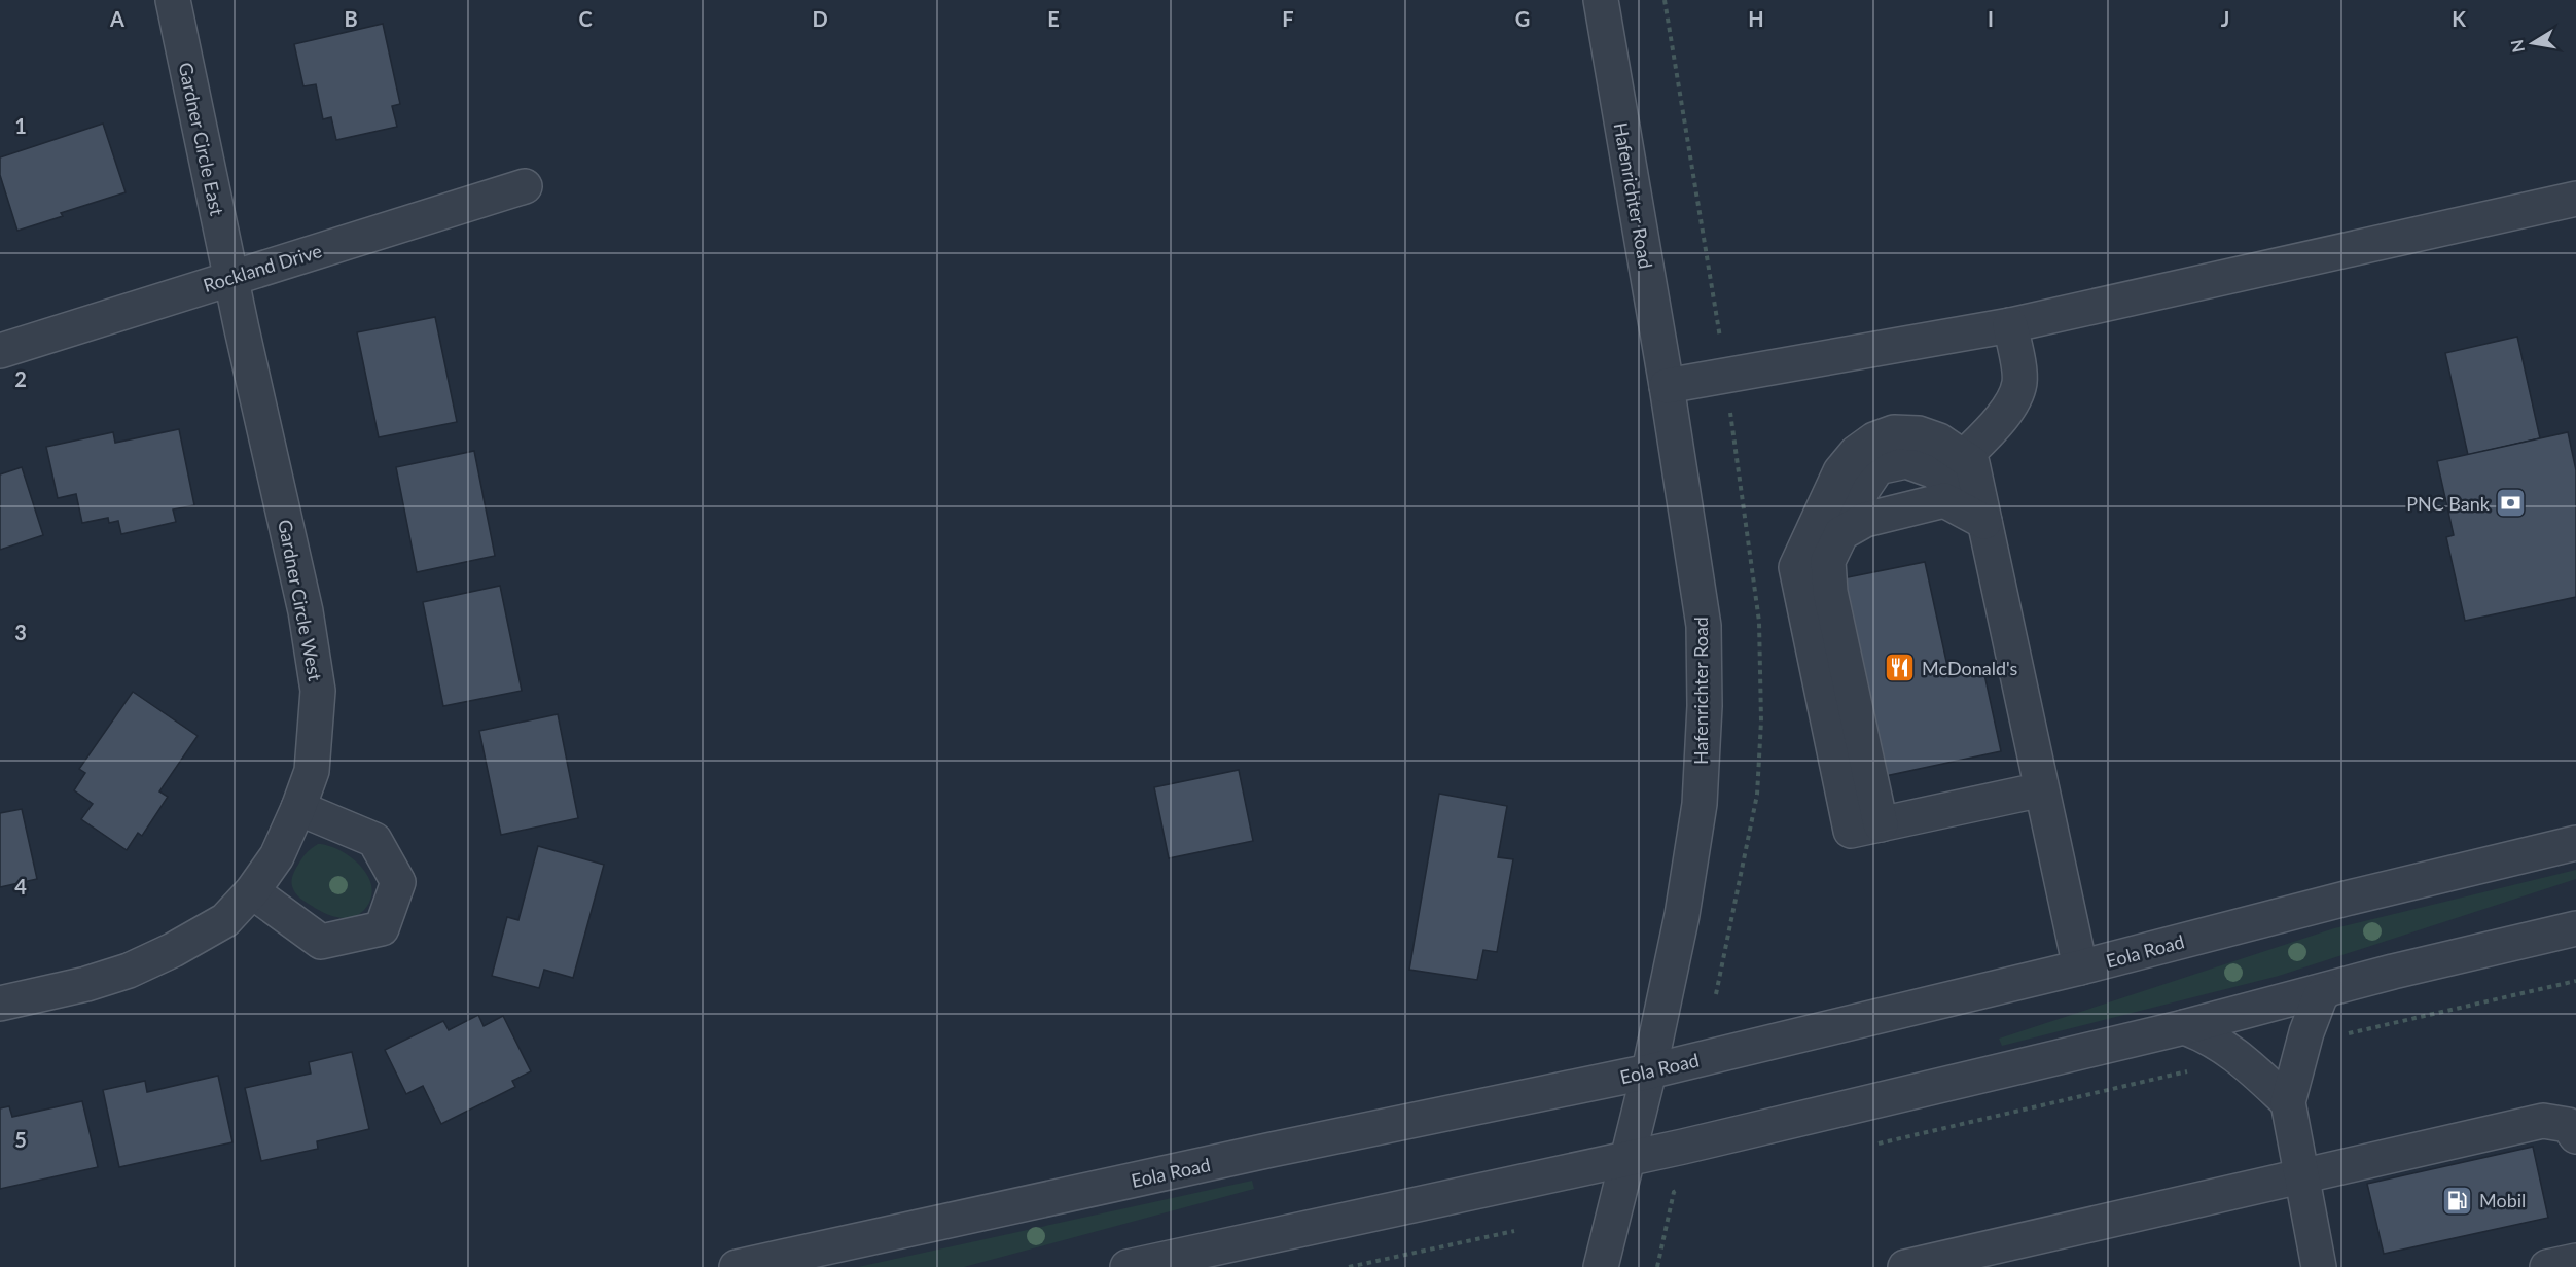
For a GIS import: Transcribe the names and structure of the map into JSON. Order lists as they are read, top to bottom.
{
  "streets": {
    "street": [
      "Gardner Circle East",
      "Hafenrichter Road",
      "Rockland Drive",
      "Gardner Circle West",
      "Eola Road"
    ]
  },
  "crossings": [
    ["Gardner Circle East", "Rockland Drive"],
    ["Gardner Circle East", "Gardner Circle West"],
    ["Hafenrichter Road", "Eola Road"],
    ["Rockland Drive", "Gardner Circle West"]
  ],
  "places": {
    "bank": ["PNC Bank"],
    "restaurant": ["McDonald's"],
    "fuel station": ["Mobil"]
  },
  "north": "left",
  "grid": {
    "columns": [
      "A",
      "B",
      "C",
      "D",
      "E",
      "F",
      "G",
      "H",
      "I",
      "J",
      "K"
    ],
    "rows": [
      "1",
      "2",
      "3",
      "4",
      "5"
    ]
  }
}
